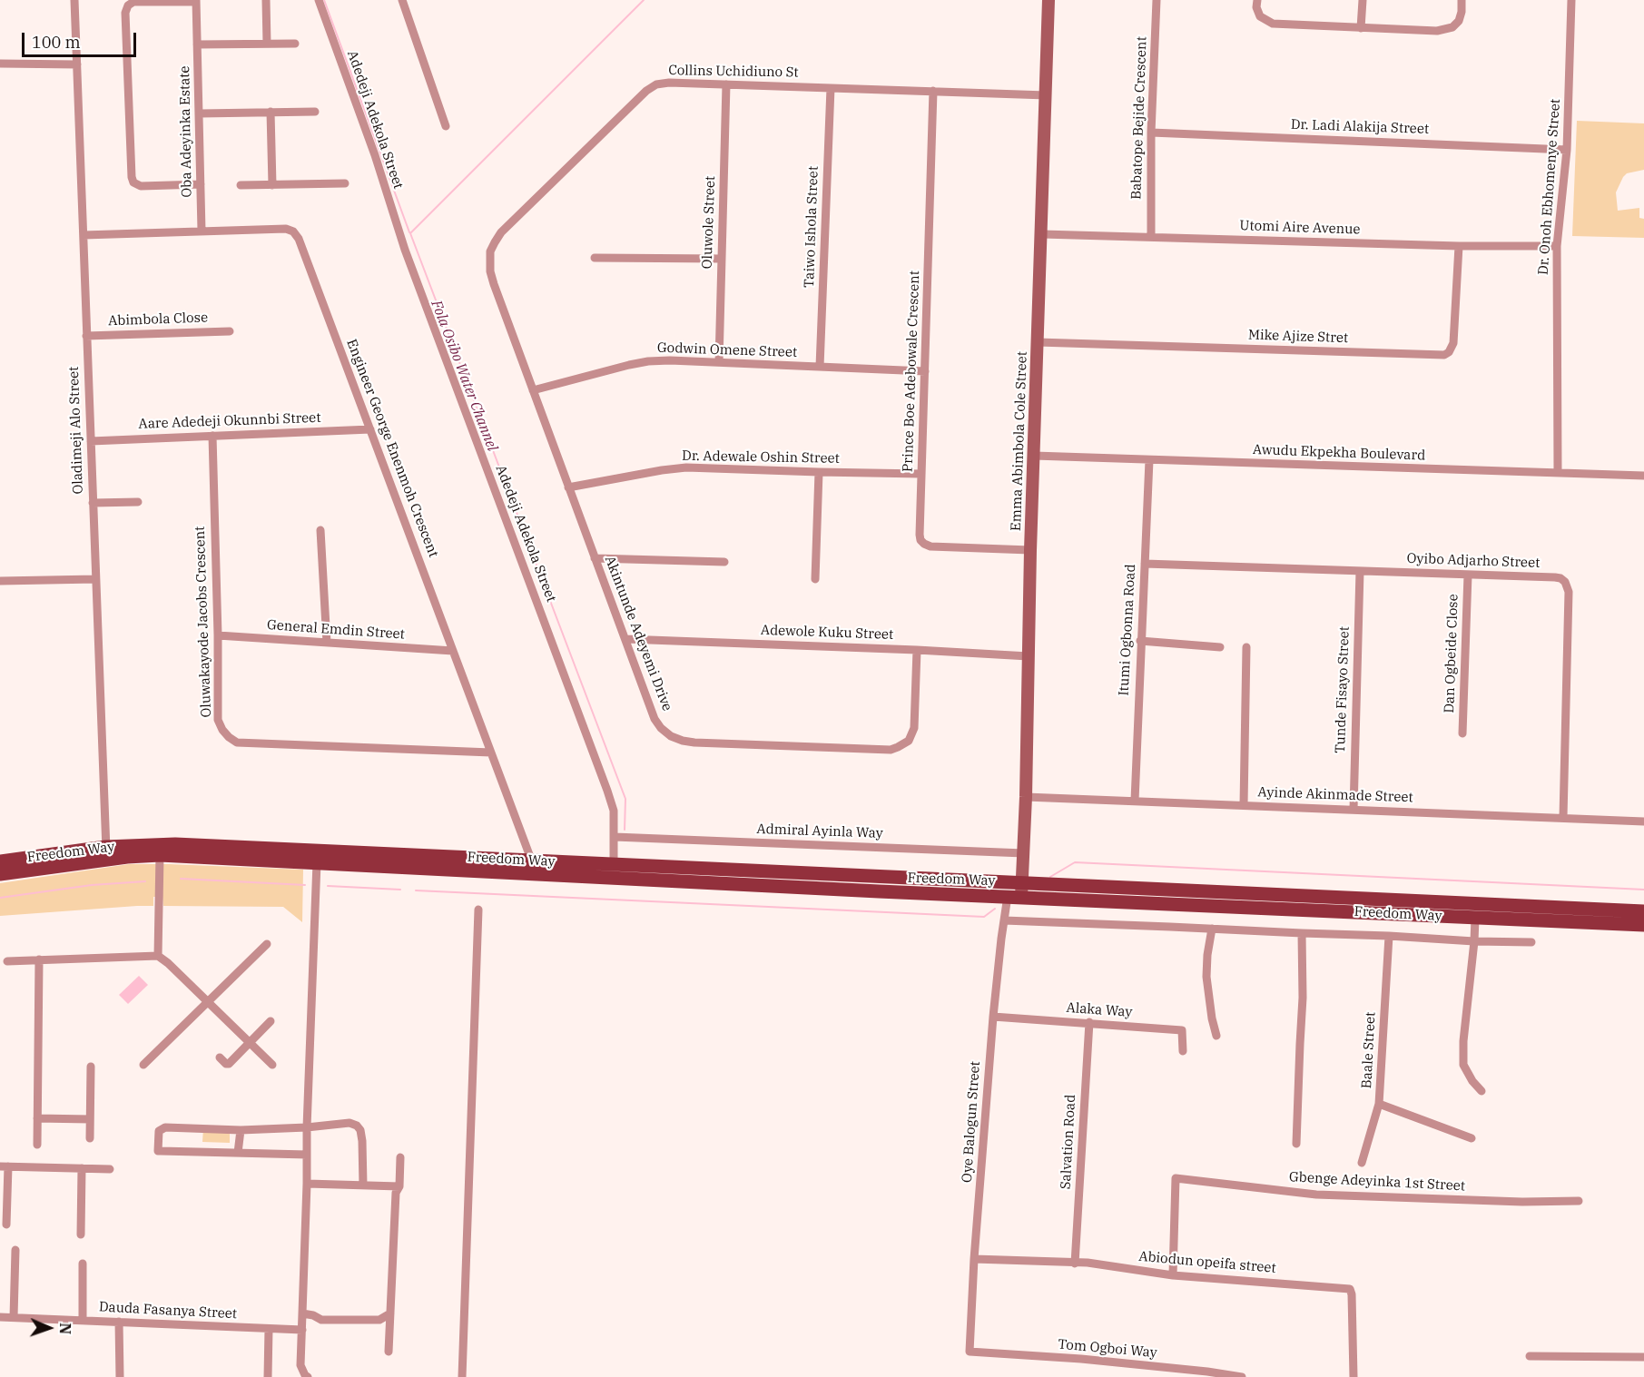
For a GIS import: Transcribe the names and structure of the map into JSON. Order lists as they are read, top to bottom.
{
  "streets": {
    "main road": ["Freedom Way"],
    "street": [
      "Collins Uchidiuno St",
      "Babatope Bejide Crescent",
      "Adedeji Adekola Street",
      "Dr. Ladi Alakija Street",
      "Oba Adeyinka Estate",
      "Dr. Onoh Ebhomenye Street",
      "Oluwole Street",
      "Taiwo Ishola Street",
      "Utomi Aire Avenue",
      "Abimbola Close",
      "Mike Ajize Stret",
      "Godwin Omene Street",
      "Prince Boe Adebowale Crescent",
      "Aare Adedeji Okunnbi Street",
      "Oladimeji Alo Street",
      "Emma Abimbola Cole Street",
      "Engineer George Enenmoh Crescent",
      "Awudu Ekpekha Boulevard",
      "Dr. Adewale Oshin Street",
      "Oyibo Adjarho Street",
      "Oluwakayode Jacobs Crescent",
      "General Emdin Street",
      "Itumi Ogbonna Road",
      "Adewole Kuku Street",
      "Akintunde Adeyemi Drive",
      "Dan Ogbeide Close",
      "Tunde Fisayo Street",
      "Ayinde Akinmade Street",
      "Admiral Ayinla Way",
      "Alaka Way",
      "Baale Street",
      "Oye Balogun Street",
      "Salvation Road",
      "Gbenge Adeyinka 1st Street",
      "Abiodun opeifa street",
      "Dauda Fasanya Street",
      "Tom Ogboi Way"
    ]
  },
  "crossings": [
    ["Collins Uchidiuno St", "Oluwole Street"],
    ["Collins Uchidiuno St", "Taiwo Ishola Street"],
    ["Collins Uchidiuno St", "Prince Boe Adebowale Crescent"],
    ["Collins Uchidiuno St", "Emma Abimbola Cole Street"],
    ["Collins Uchidiuno St", "Akintunde Adeyemi Drive"],
    ["Babatope Bejide Crescent", "Dr. Ladi Alakija Street"],
    ["Babatope Bejide Crescent", "Utomi Aire Avenue"],
    ["Adedeji Adekola Street", "Admiral Ayinla Way"],
    ["Adedeji Adekola Street", "Freedom Way"],
    ["Dr. Ladi Alakija Street", "Dr. Onoh Ebhomenye Street"],
    ["Oba Adeyinka Estate", "Engineer George Enenmoh Crescent"],
    ["Dr. Onoh Ebhomenye Street", "Utomi Aire Avenue"],
    ["Dr. Onoh Ebhomenye Street", "Awudu Ekpekha Boulevard"],
    ["Oluwole Street", "Godwin Omene Street"],
    ["Taiwo Ishola Street", "Godwin Omene Street"],
    ["Utomi Aire Avenue", "Mike Ajize Stret"],
    ["Utomi Aire Avenue", "Emma Abimbola Cole Street"],
    ["Abimbola Close", "Oladimeji Alo Street"],
    ["Mike Ajize Stret", "Emma Abimbola Cole Street"],
    ["Godwin Omene Street", "Prince Boe Adebowale Crescent"],
    ["Godwin Omene Street", "Akintunde Adeyemi Drive"],
    ["Prince Boe Adebowale Crescent", "Emma Abimbola Cole Street"],
    ["Prince Boe Adebowale Crescent", "Dr. Adewale Oshin Street"],
    ["Aare Adedeji Okunnbi Street", "Oladimeji Alo Street"],
    ["Aare Adedeji Okunnbi Street", "Engineer George Enenmoh Crescent"],
    ["Aare Adedeji Okunnbi Street", "Oluwakayode Jacobs Crescent"],
    ["Oladimeji Alo Street", "Engineer George Enenmoh Crescent"],
    ["Oladimeji Alo Street", "Freedom Way"],
    ["Emma Abimbola Cole Street", "Awudu Ekpekha Boulevard"],
    ["Emma Abimbola Cole Street", "Adewole Kuku Street"],
    ["Emma Abimbola Cole Street", "Ayinde Akinmade Street"],
    ["Emma Abimbola Cole Street", "Admiral Ayinla Way"],
    ["Emma Abimbola Cole Street", "Freedom Way"],
    ["Emma Abimbola Cole Street", "Oye Balogun Street"],
    ["Engineer George Enenmoh Crescent", "Oluwakayode Jacobs Crescent"],
    ["Engineer George Enenmoh Crescent", "General Emdin Street"],
    ["Engineer George Enenmoh Crescent", "Freedom Way"],
    ["Awudu Ekpekha Boulevard", "Itumi Ogbonna Road"],
    ["Dr. Adewale Oshin Street", "Akintunde Adeyemi Drive"],
    ["Oyibo Adjarho Street", "Itumi Ogbonna Road"],
    ["Oyibo Adjarho Street", "Dan Ogbeide Close"],
    ["Oyibo Adjarho Street", "Tunde Fisayo Street"],
    ["Oyibo Adjarho Street", "Ayinde Akinmade Street"],
    ["Oluwakayode Jacobs Crescent", "General Emdin Street"],
    ["Itumi Ogbonna Road", "Ayinde Akinmade Street"],
    ["Adewole Kuku Street", "Akintunde Adeyemi Drive"],
    ["Tunde Fisayo Street", "Ayinde Akinmade Street"],
    ["Freedom Way", "Oye Balogun Street"],
    ["Alaka Way", "Oye Balogun Street"],
    ["Alaka Way", "Salvation Road"],
    ["Oye Balogun Street", "Abiodun opeifa street"],
    ["Oye Balogun Street", "Tom Ogboi Way"],
    ["Salvation Road", "Abiodun opeifa street"],
    ["Gbenge Adeyinka 1st Street", "Abiodun opeifa street"]
  ],
  "water": ["Fola Osibo Water Channel"],
  "scale_bar": "100 m",
  "north": "right"
}
